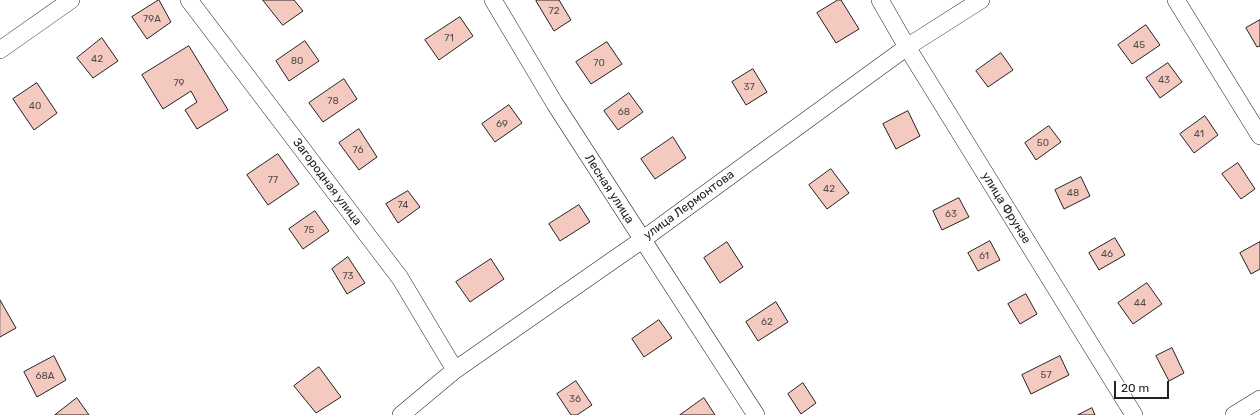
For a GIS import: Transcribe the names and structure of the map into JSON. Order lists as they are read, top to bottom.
{
  "streets": {
    "street": [
      "Загородная улица",
      "Лесная улица",
      "улица Лермонтова",
      "улица Фрунзе"
    ]
  },
  "crossings": [
    ["Загородная улица", "улица Лермонтова"],
    ["Лесная улица", "улица Лермонтова"],
    ["улица Лермонтова", "улица Фрунзе"]
  ],
  "house_numbers": [
    "72",
    "79А",
    "71",
    "45",
    "42",
    "80",
    "70",
    "43",
    "79",
    "37",
    "78",
    "40",
    "68",
    "69",
    "41",
    "50",
    "76",
    "77",
    "42",
    "48",
    "74",
    "63",
    "75",
    "46",
    "61",
    "73",
    "44",
    "62",
    "57",
    "68А",
    "36"
  ],
  "scale_bar": "20 m"
}
